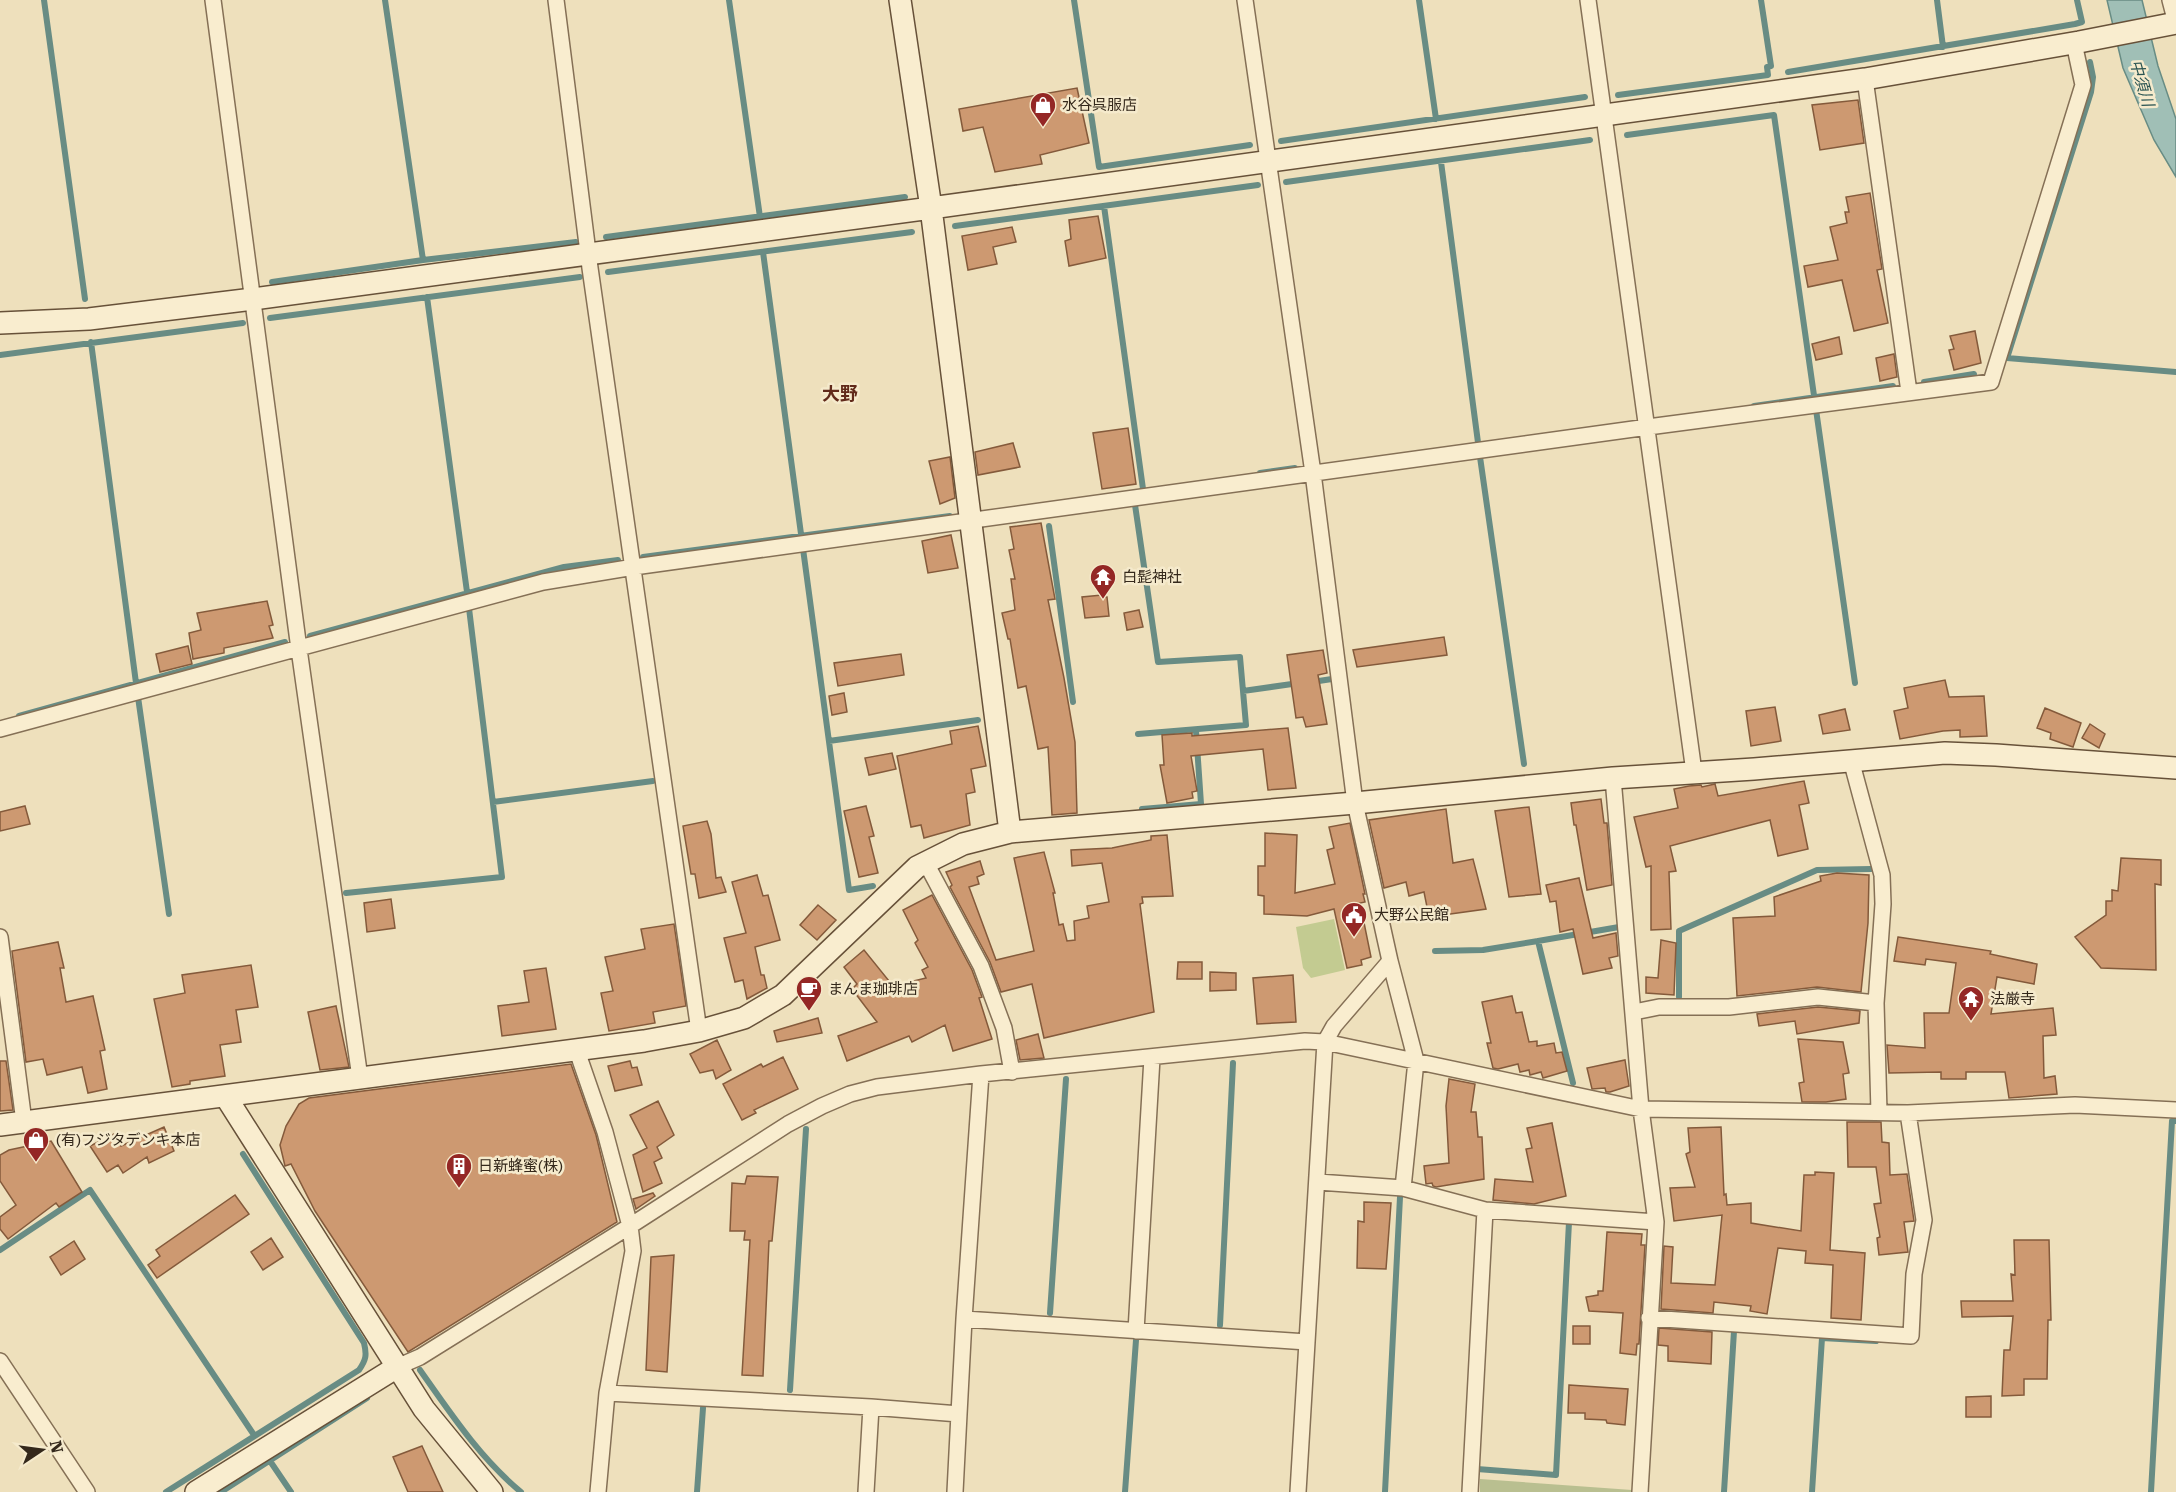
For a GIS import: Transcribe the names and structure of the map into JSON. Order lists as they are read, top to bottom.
{
  "districts": ["大野"],
  "water": ["中須川"],
  "places": {
    "shop": ["水谷呉服店", "(有)フジタデンキ本店"],
    "temple": ["白髭神社", "法厳寺"],
    "public building": ["大野公民館"],
    "cafe": ["まんま珈琲店"],
    "building": ["日新蜂蜜(株)"]
  },
  "north": "right"
}
